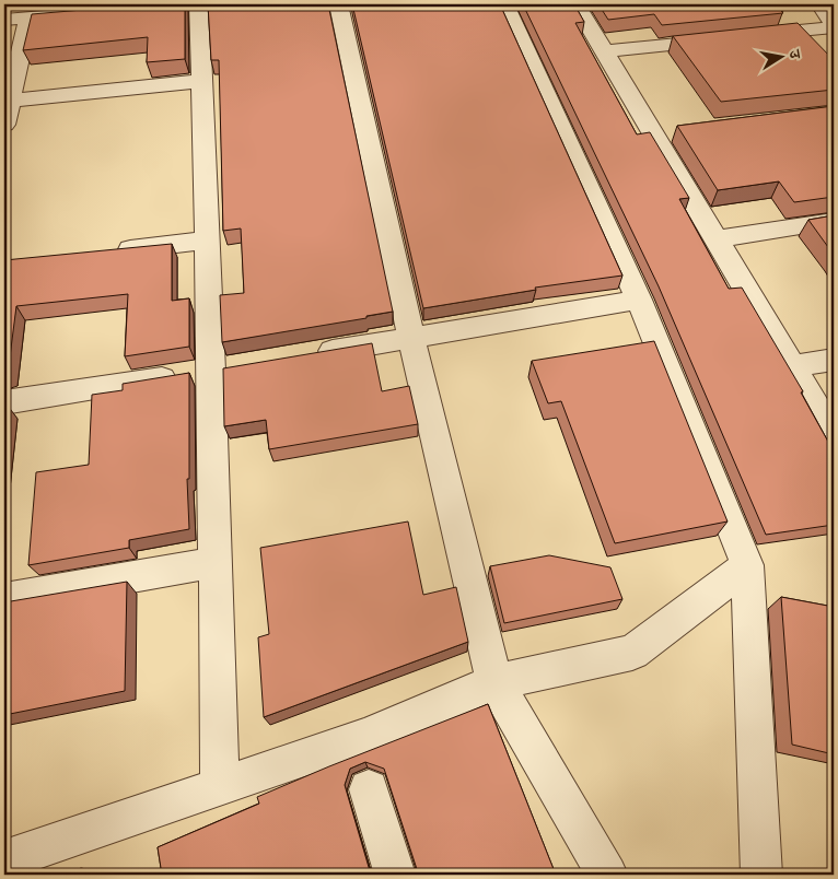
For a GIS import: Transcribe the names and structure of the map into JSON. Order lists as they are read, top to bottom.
{
  "north": "right"
}
